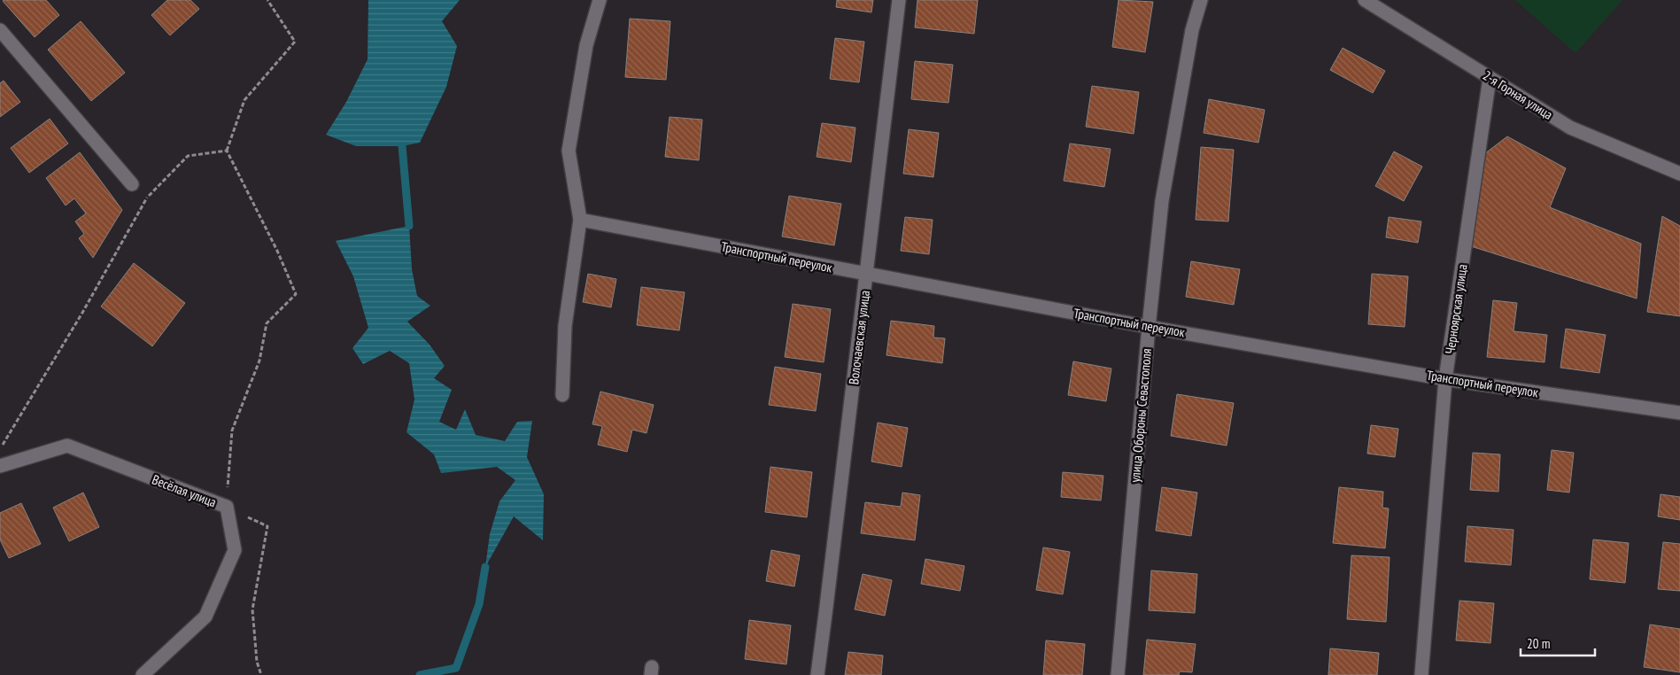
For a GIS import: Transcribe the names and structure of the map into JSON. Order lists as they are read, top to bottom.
{
  "streets": {
    "street": [
      "2-я Горная улица",
      "Транспортный переулок",
      "Черноярская улица",
      "Волочаевская улица",
      "улица Обороны Севастополя",
      "Весёлая улица"
    ]
  },
  "crossings": [
    ["2-я Горная улица", "Черноярская улица"],
    ["Транспортный переулок", "Черноярская улица"],
    ["Транспортный переулок", "Волочаевская улица"],
    ["Транспортный переулок", "улица Обороны Севастополя"]
  ],
  "scale_bar": "20 m"
}
